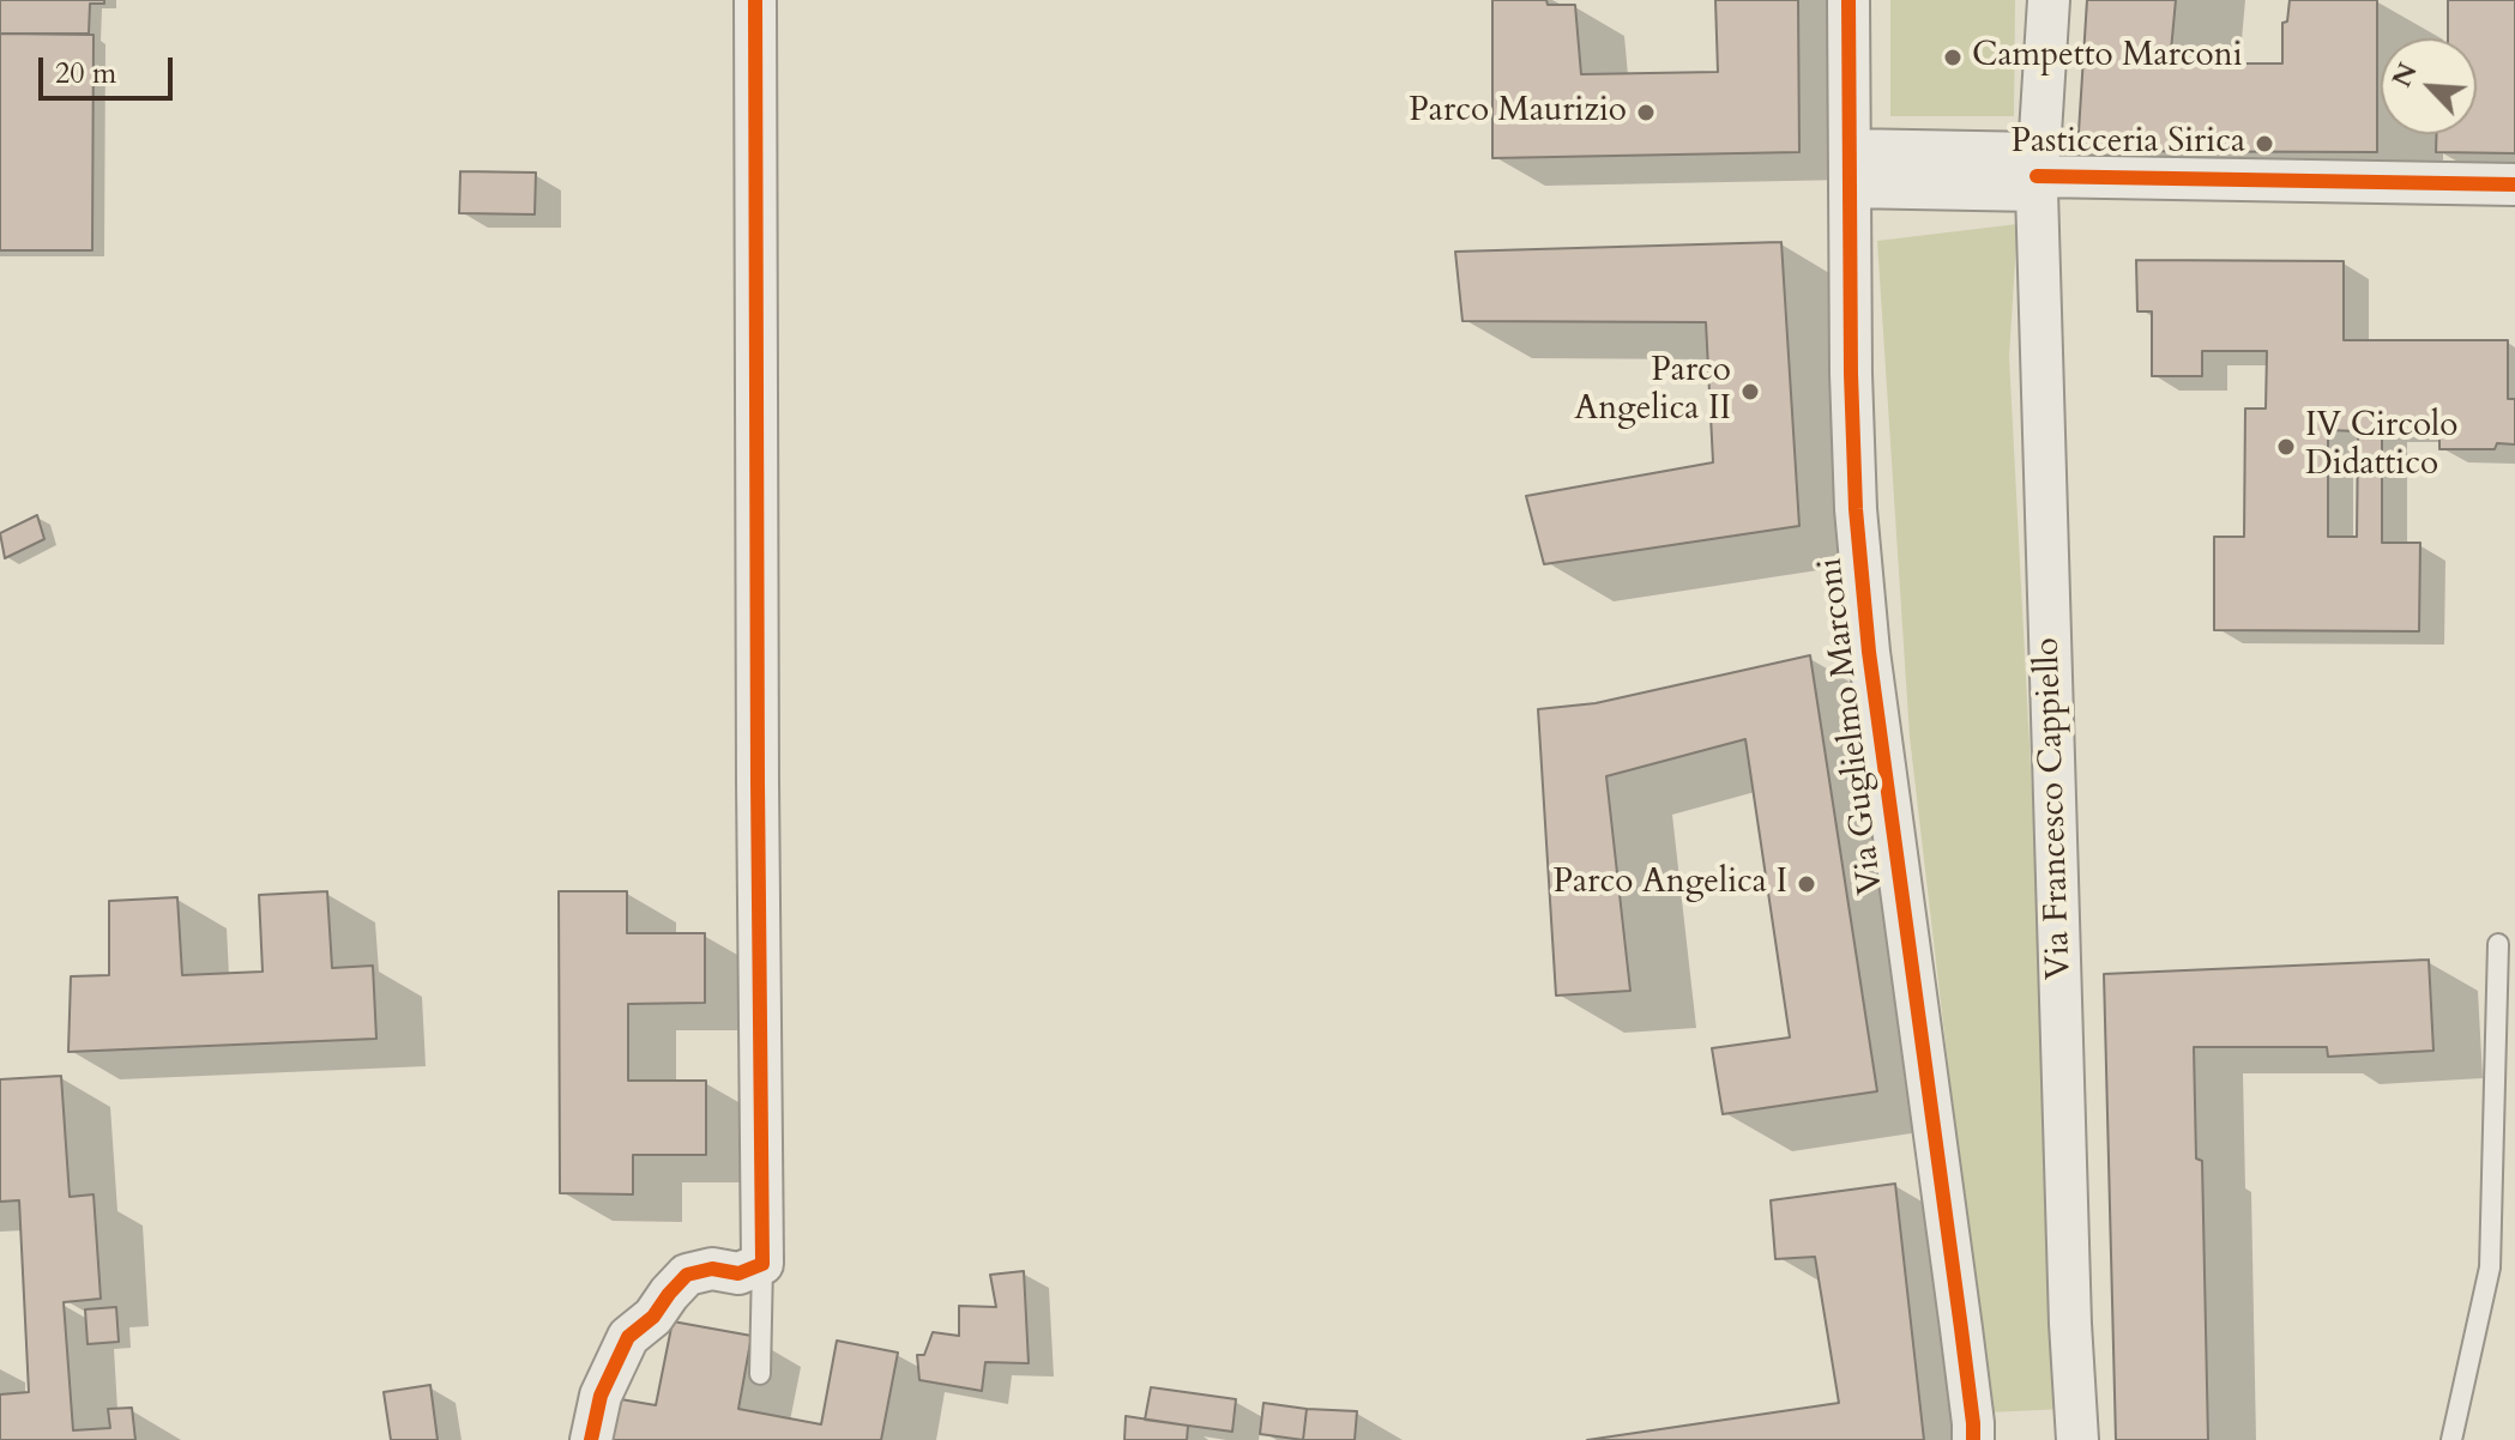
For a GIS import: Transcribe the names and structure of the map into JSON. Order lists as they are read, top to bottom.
{
  "streets": {
    "street": ["Via Guglielmo Marconi", "Via Francesco Cappiello"]
  },
  "places": [
    "Campetto Marconi",
    "Parco Maurizio",
    "Pasticceria Sirica",
    "Parco Angelica II",
    "IV Circolo Didattico",
    "Parco Angelica I"
  ],
  "scale_bar": "20 m",
  "north": "top left"
}
